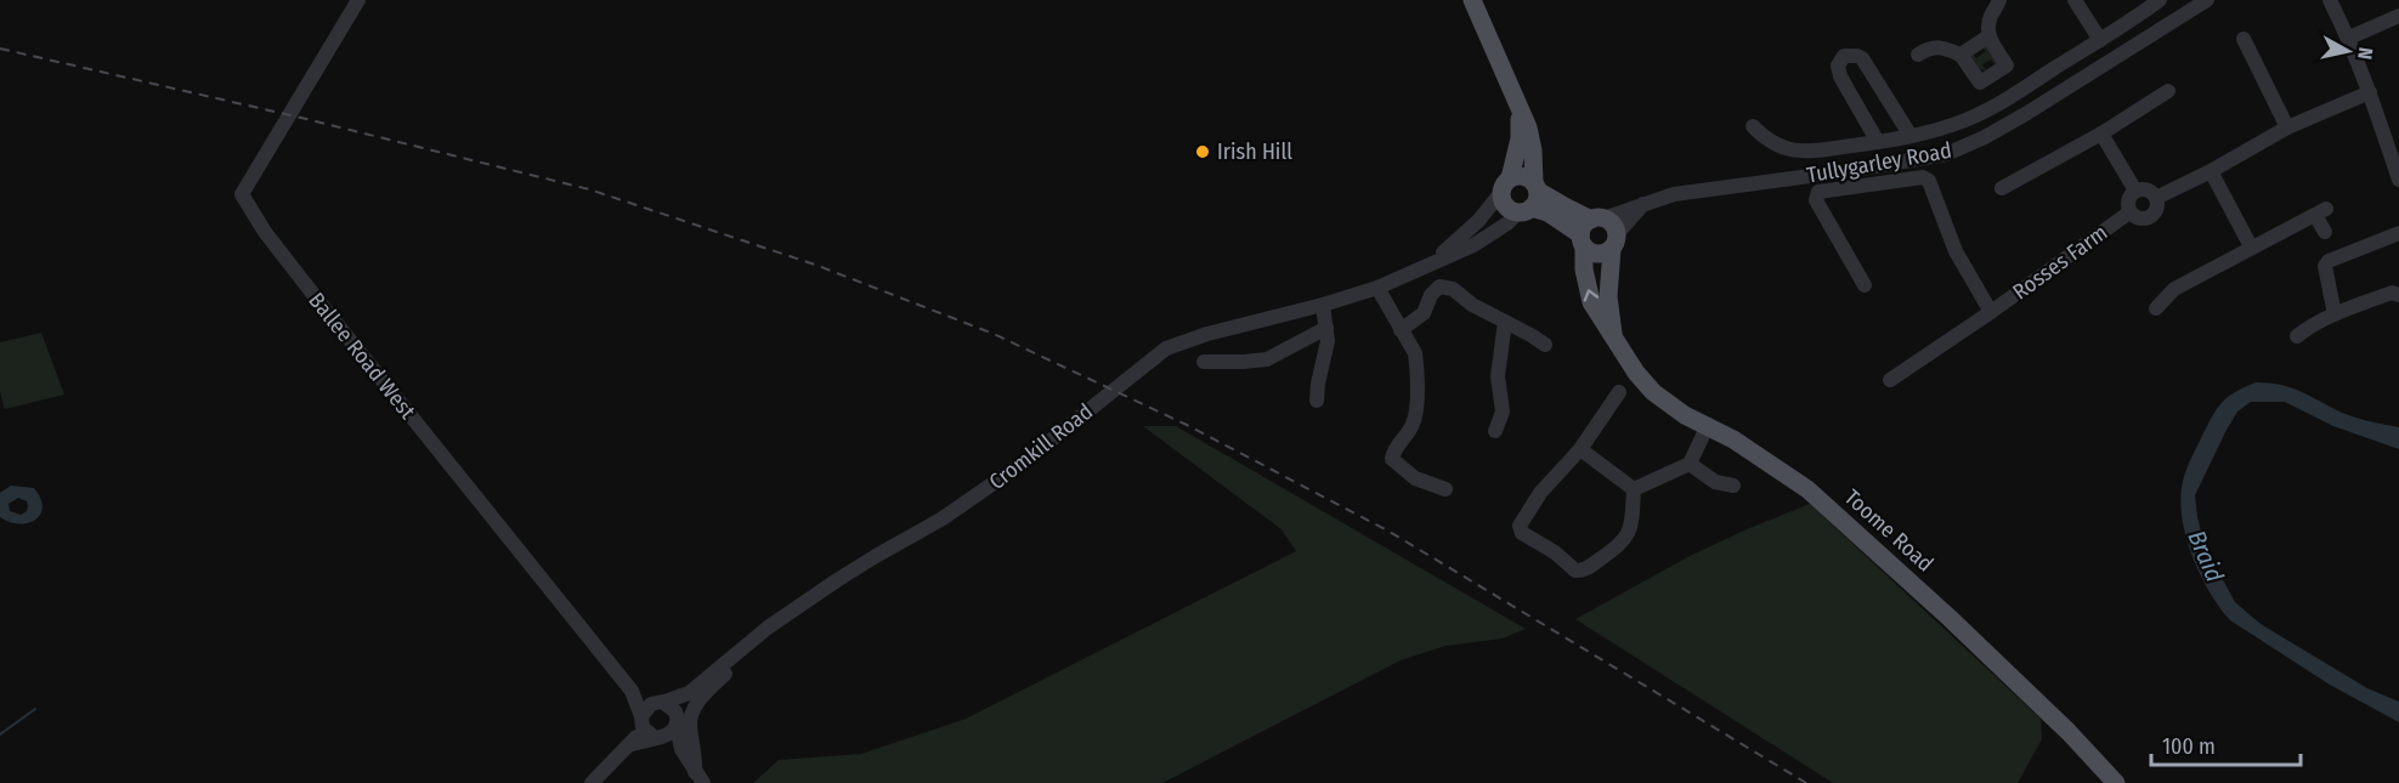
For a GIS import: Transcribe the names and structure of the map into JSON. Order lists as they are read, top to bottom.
{
  "streets": {
    "main road": ["Toome Road"],
    "street": [
      "Tullygarley Road",
      "Rosses Farm",
      "Ballee Road West",
      "Cromkill Road"
    ]
  },
  "crossings": [
    ["Tullygarley Road", "Toome Road"],
    ["Ballee Road West", "Cromkill Road"]
  ],
  "water": ["Braid"],
  "places": ["Irish Hill"],
  "scale_bar": "100 m",
  "north": "right"
}
